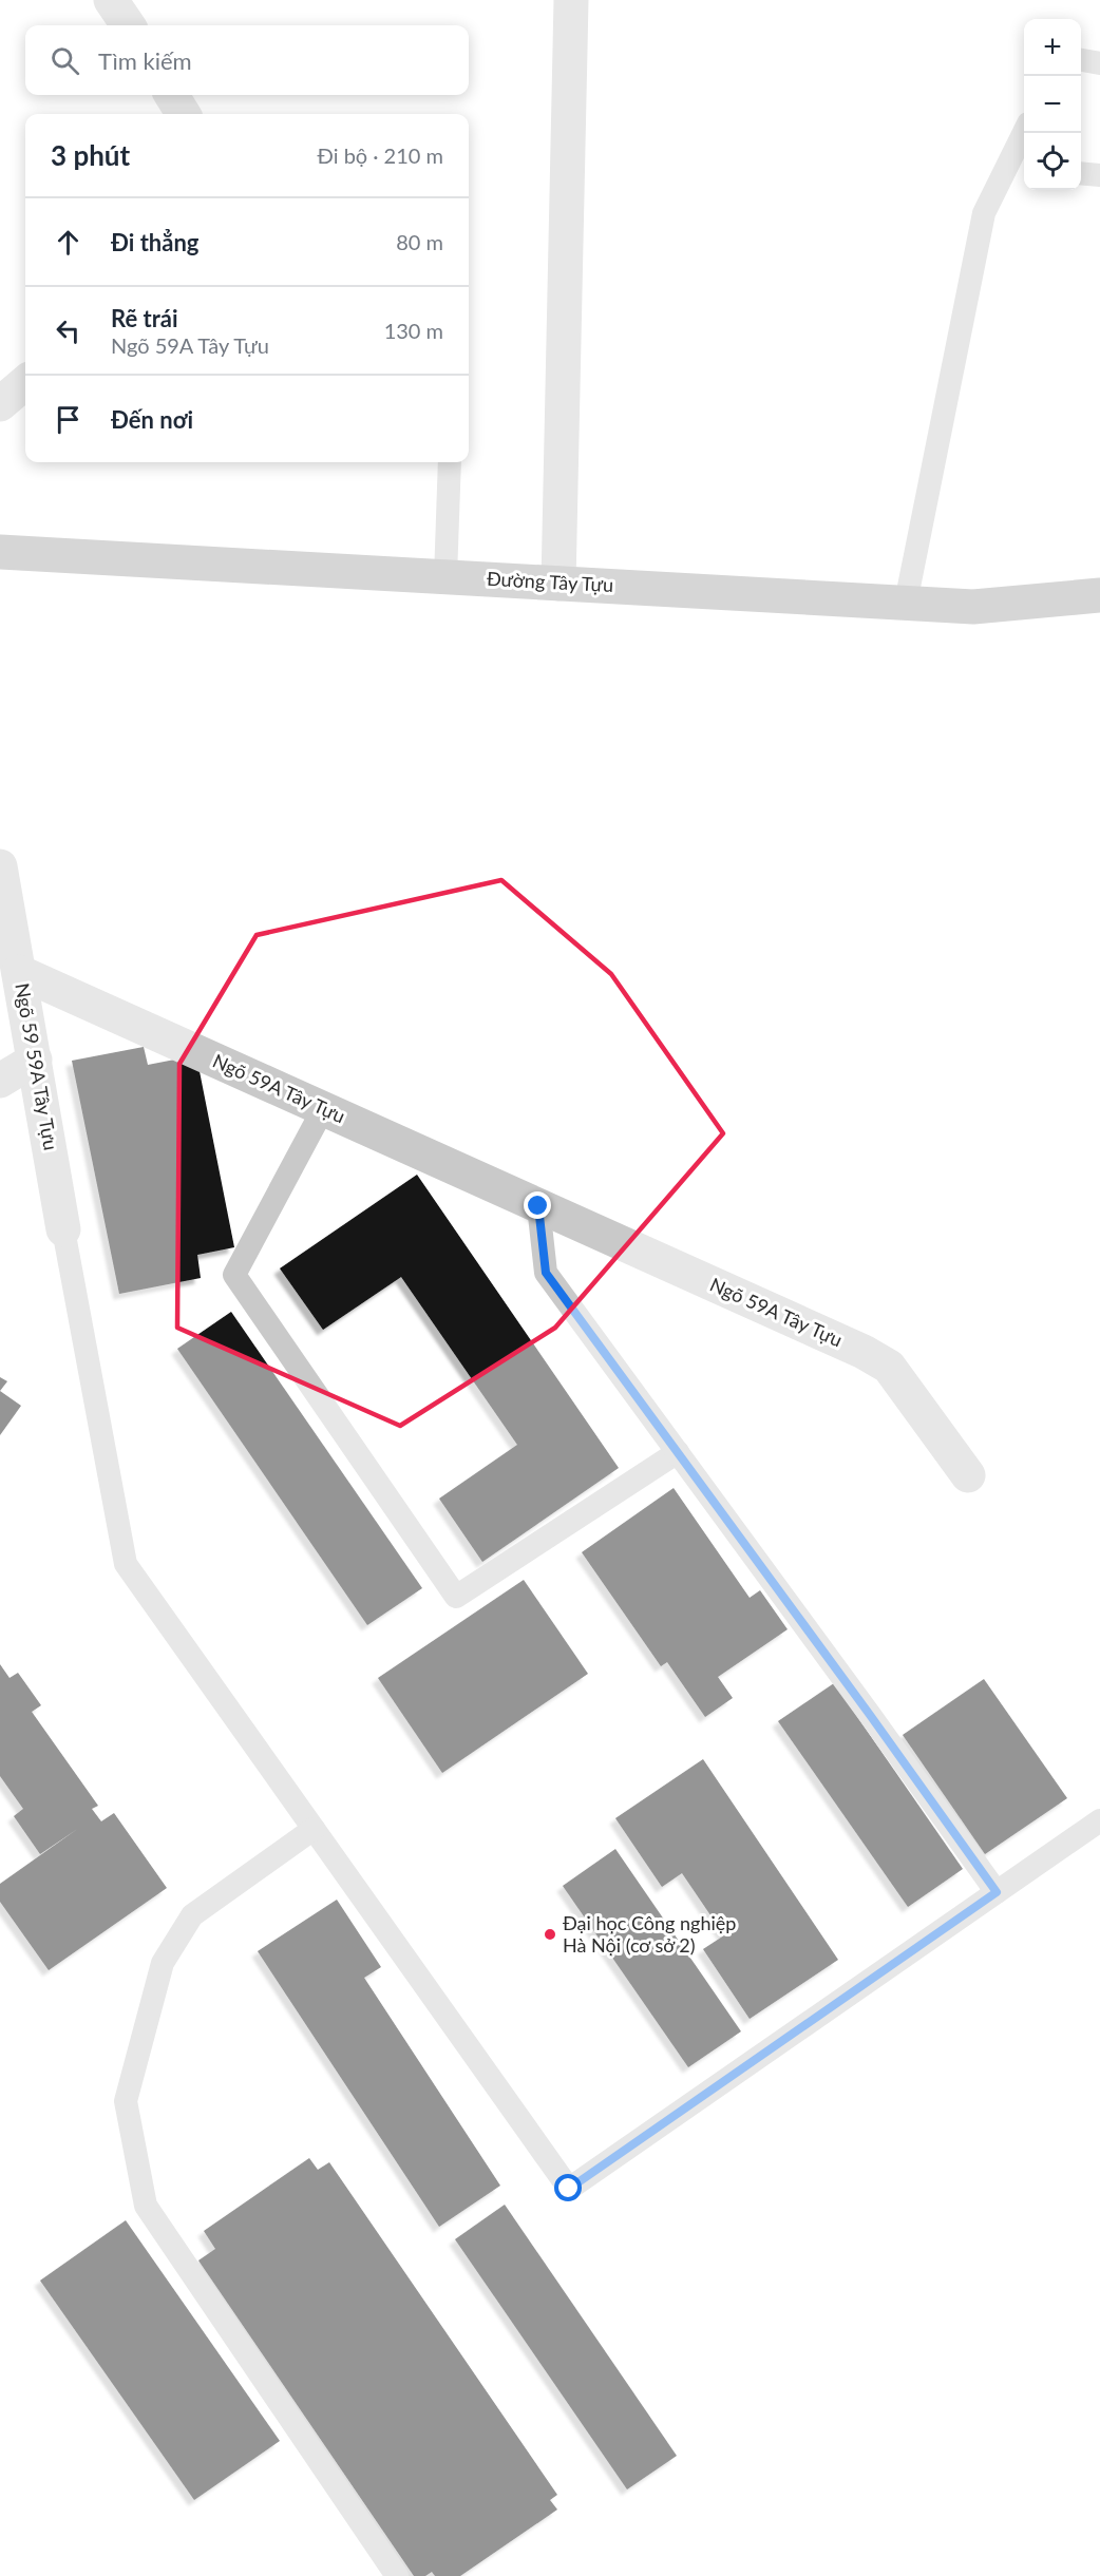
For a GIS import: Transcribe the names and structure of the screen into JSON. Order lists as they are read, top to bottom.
{
  "streets": {
    "main road": ["Đường Tây Tựu"],
    "street": ["Ngõ 59 59A Tây Tựu", "Ngõ 59A Tây Tựu"]
  },
  "crossings": [
    ["Ngõ 59 59A Tây Tựu", "Ngõ 59A Tây Tựu"]
  ],
  "places": ["Đại học Công nghiệp Hà Nội (cơ sở 2)"],
  "page": {
    "map_buttons": ["+", "−"],
    "search": "Tìm kiếm",
    "heading": ["3 phút", "Đi bộ · 210 m"],
    "list": [
      ["Đi thẳng", "80 m"],
      ["Rẽ trái", "Ngõ 59A Tây Tựu", "130 m"],
      "Đến nơi"
    ]
  }
}
